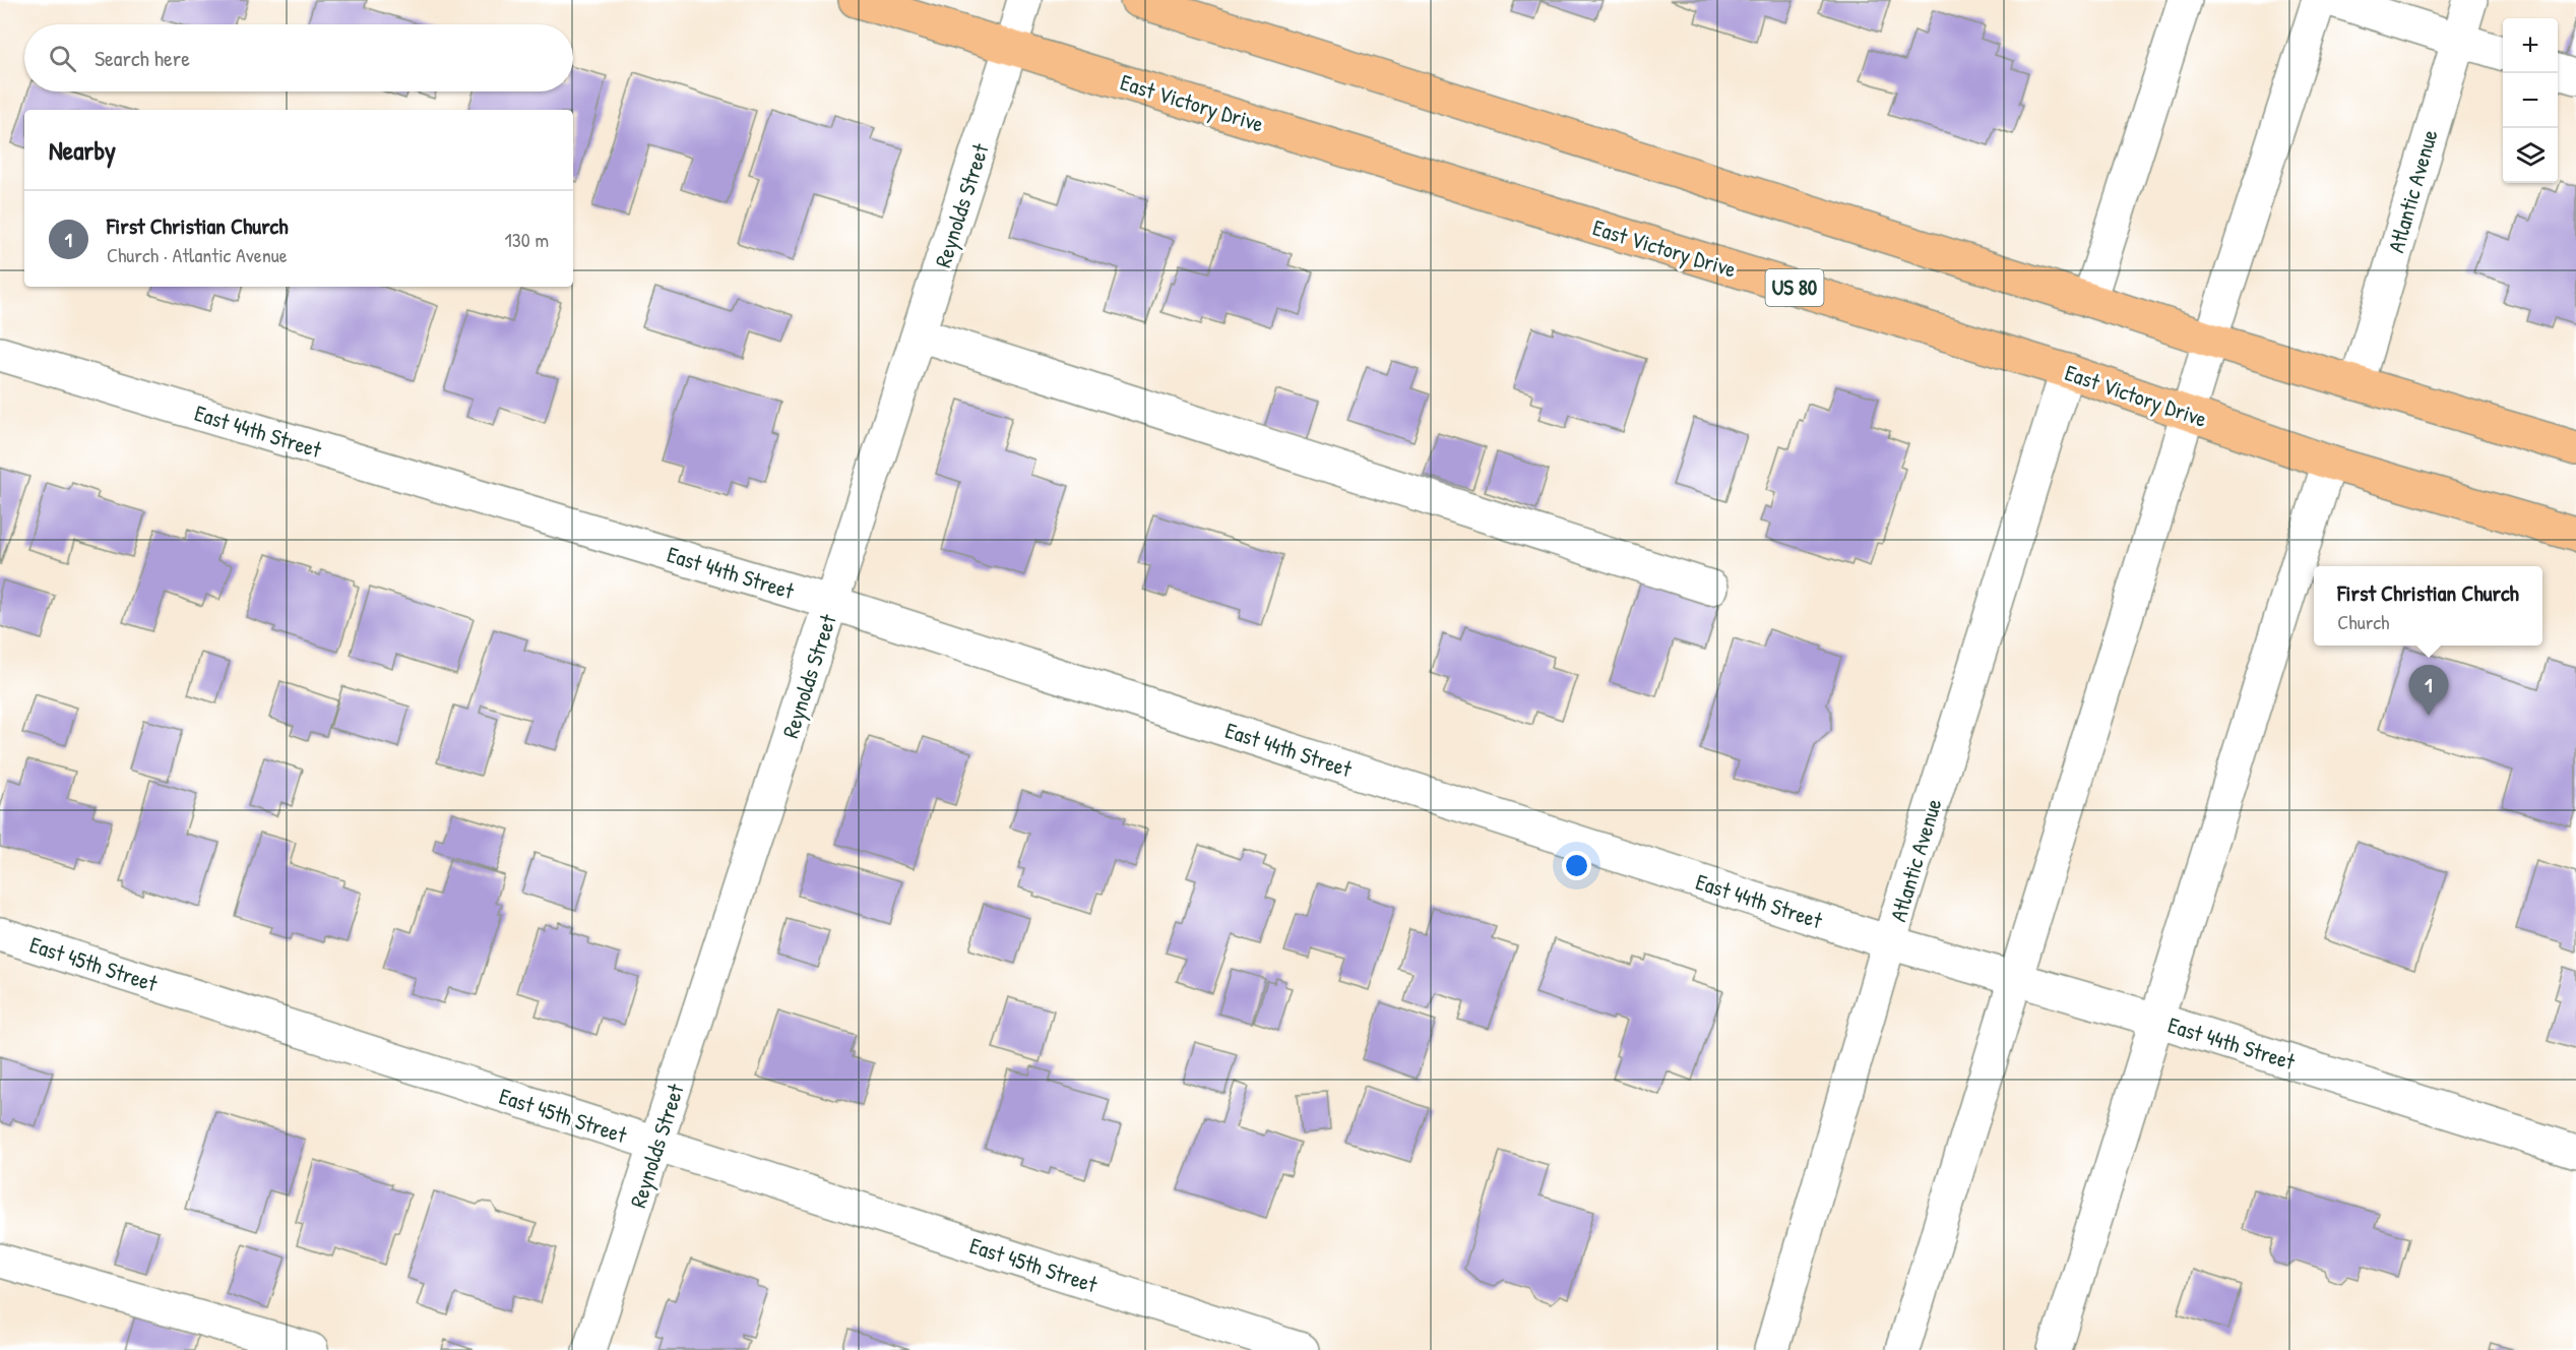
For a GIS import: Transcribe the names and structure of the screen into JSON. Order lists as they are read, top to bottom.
{
  "streets": {
    "main road": ["East Victory Drive", "US 80"],
    "street": [
      "Atlantic Avenue",
      "Reynolds Street",
      "East 44th Street",
      "East 45th Street"
    ]
  },
  "crossings": [
    ["East Victory Drive", "Atlantic Avenue"],
    ["East Victory Drive", "Reynolds Street"],
    ["Atlantic Avenue", "East 44th Street"],
    ["Reynolds Street", "East 44th Street"],
    ["Reynolds Street", "East 45th Street"]
  ],
  "page": {
    "map_buttons": ["+", "−"],
    "search": "Search here",
    "heading": "Nearby",
    "list": [
      {
        "mark": "1",
        "name": "First Christian Church",
        "note": "Church · Atlantic Avenue",
        "value": "130 m"
      }
    ],
    "popup": ["First Christian Church", "Church"],
    "pins": "1"
  }
}
